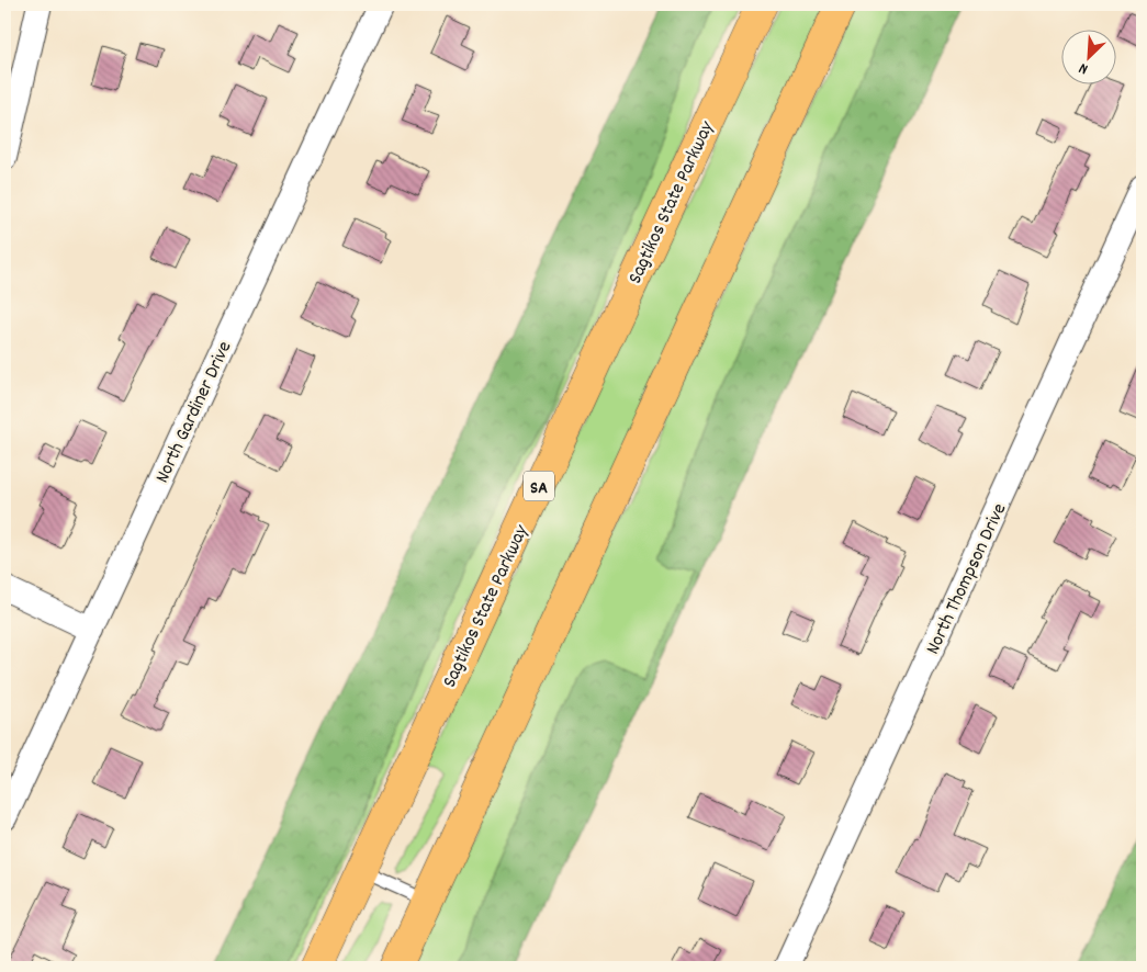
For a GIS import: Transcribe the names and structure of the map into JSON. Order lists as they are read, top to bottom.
{
  "streets": {
    "highway": ["Sagtikos State Parkway", "SA"],
    "street": ["North Gardiner Drive", "North Thompson Drive"]
  },
  "north": "bottom left"
}
